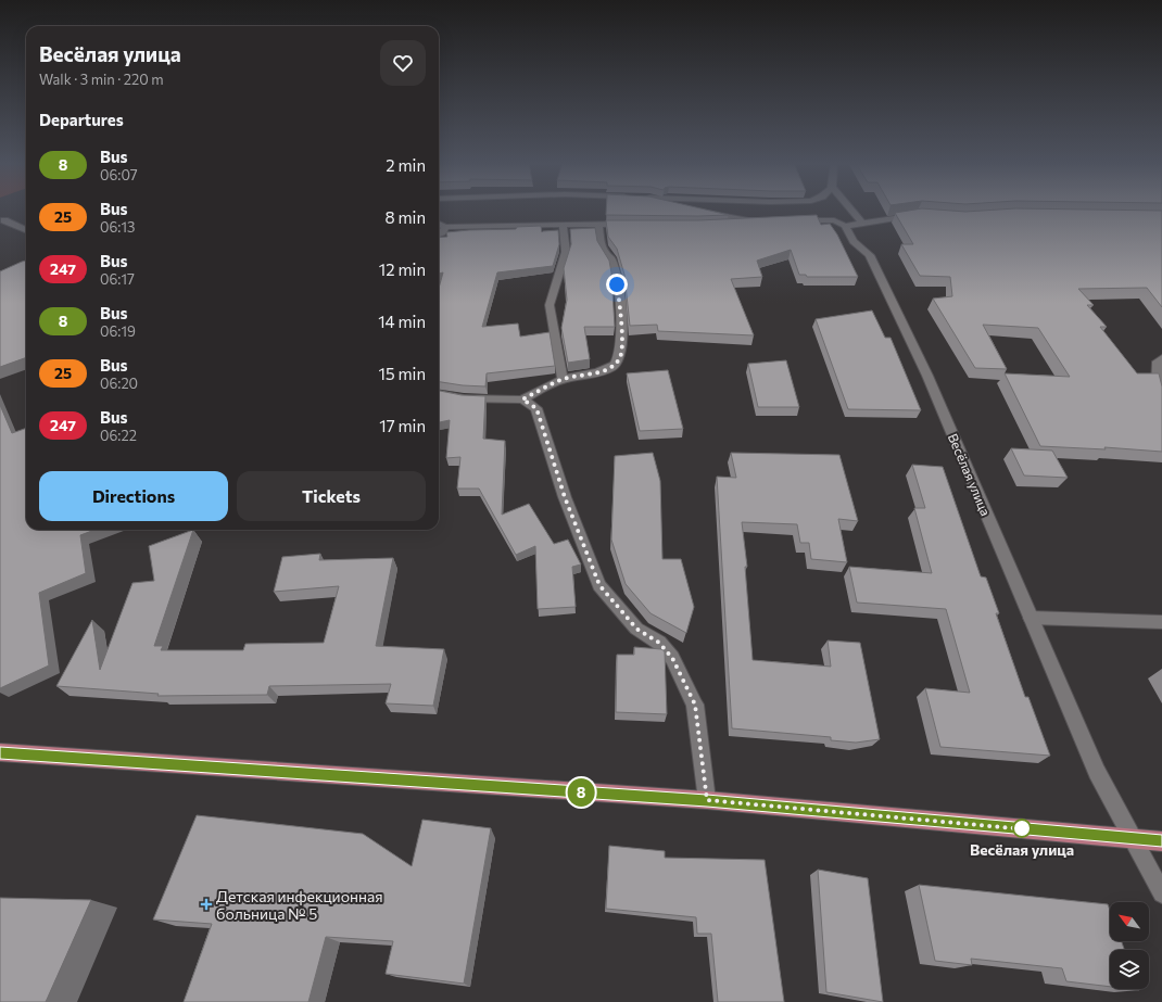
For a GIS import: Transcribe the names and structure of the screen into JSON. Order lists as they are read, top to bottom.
{
  "streets": {
    "street": ["Весёлая улица"]
  },
  "places": {
    "other": ["Весёлая улица"],
    "health": ["Детская инфекционная больница № 5"]
  },
  "lines": ["bus line 8"],
  "north": "top left",
  "page": {
    "on_map": "8",
    "heading": [
      ["Весёлая улица", "Walk · 3 min · 220 m"],
      "Departures"
    ],
    "list": [
      {
        "mark": "8",
        "name": "Bus",
        "note": "06:07",
        "value": "2 min"
      },
      {
        "mark": "25",
        "name": "Bus",
        "note": "06:13",
        "value": "8 min"
      },
      {
        "mark": "247",
        "name": "Bus",
        "note": "06:17",
        "value": "12 min"
      },
      {
        "mark": "8",
        "name": "Bus",
        "note": "06:19",
        "value": "14 min"
      },
      {
        "mark": "25",
        "name": "Bus",
        "note": "06:20",
        "value": "15 min"
      },
      {
        "mark": "247",
        "name": "Bus",
        "note": "06:22",
        "value": "17 min"
      }
    ],
    "buttons": ["Directions", "Tickets"]
  }
}
